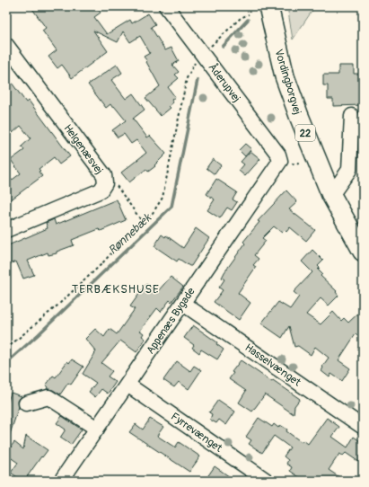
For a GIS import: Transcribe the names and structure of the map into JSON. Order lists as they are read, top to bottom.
{
  "streets": {
    "main road": ["Vordingborgvej", "22"],
    "street": [
      "Åderupvej",
      "Helgenæsvej",
      "Appenæs Bygade",
      "Hasselvænget",
      "Fyrrevænget"
    ]
  },
  "crossings": [
    ["Åderupvej", "Appenæs Bygade"],
    ["Appenæs Bygade", "Hasselvænget"],
    ["Appenæs Bygade", "Fyrrevænget"]
  ],
  "districts": ["TERBÆKSHUSE"],
  "water": ["Rønnebæk"]
}
